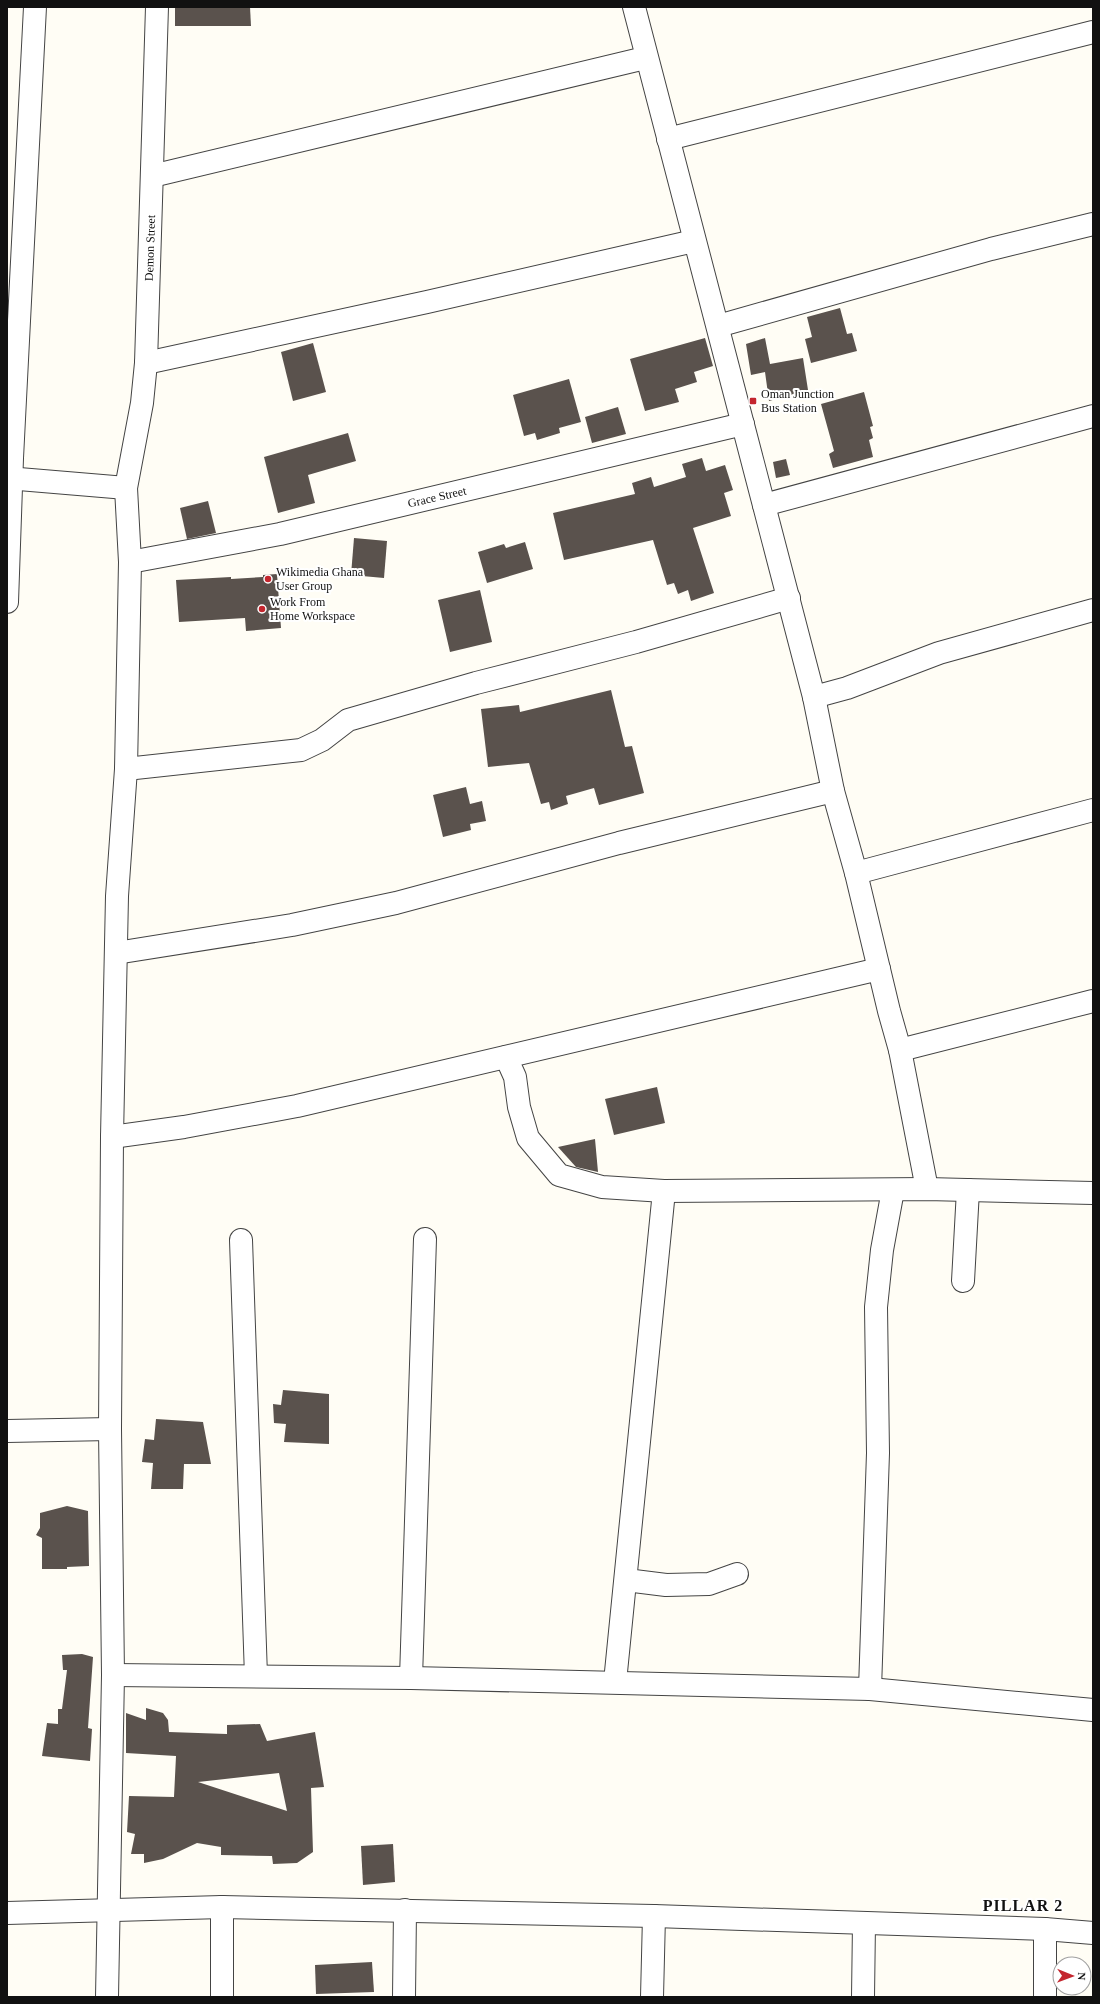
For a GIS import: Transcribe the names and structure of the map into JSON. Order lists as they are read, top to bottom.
{
  "streets": {
    "street": ["Demon Street", "Grace Street"]
  },
  "crossings": [
    ["Demon Street", "Grace Street"]
  ],
  "districts": ["PILLAR 2"],
  "places": {
    "transit": ["Oman Junction Bus Station"],
    "other": ["Wikimedia Ghana User Group", "Work From Home Workspace"]
  },
  "north": "right"
}
